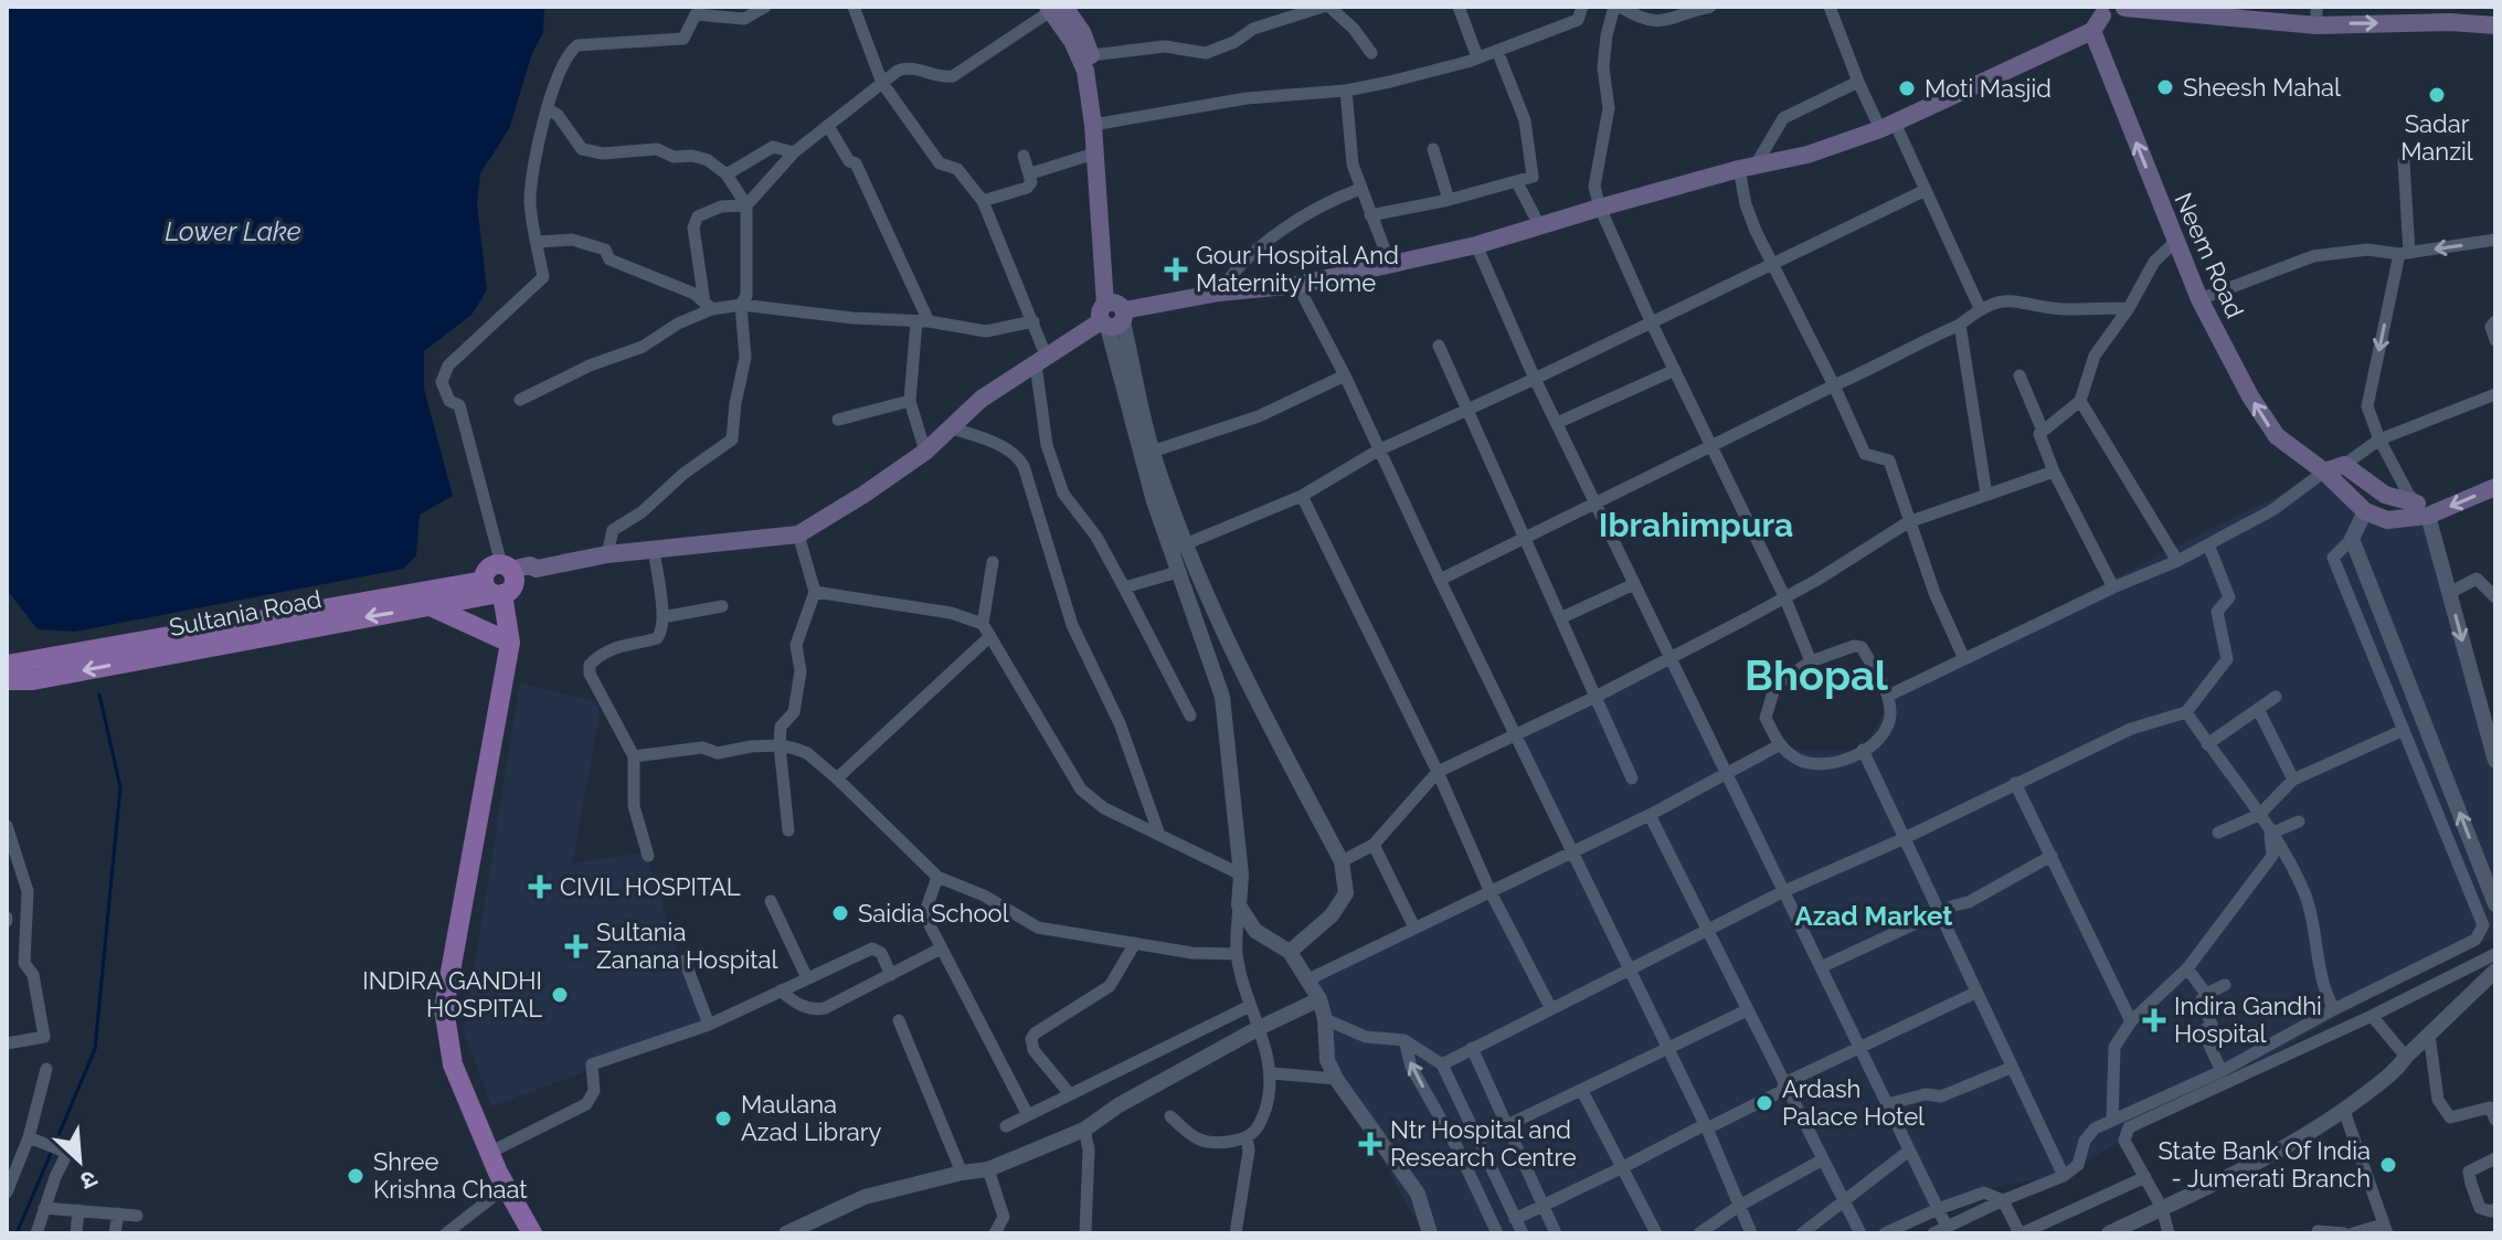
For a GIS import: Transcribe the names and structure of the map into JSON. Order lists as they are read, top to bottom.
{
  "streets": {
    "main road": ["Neem Road", "Sultania Road"]
  },
  "one_way": ["Neem Road"],
  "districts": ["Ibrahimpura", "Bhopal", "Azad Market"],
  "water": ["Lower Lake"],
  "places": {
    "other": [
      "Sheesh Mahal",
      "Moti Masjid",
      "Sadar Manzil",
      "Saidia School",
      "INDIRA GANDHI HOSPITAL",
      "Ardash Palace Hotel",
      "Maulana Azad Library",
      "State Bank Of India - Jumerati Branch",
      "Shree Krishna Chaat"
    ],
    "health": [
      "Gour Hospital And Maternity Home",
      "CIVIL HOSPITAL",
      "Sultania Zanana Hospital",
      "Indira Gandhi Hospital",
      "Ntr Hospital and Research Centre"
    ]
  },
  "north": "bottom right"
}
